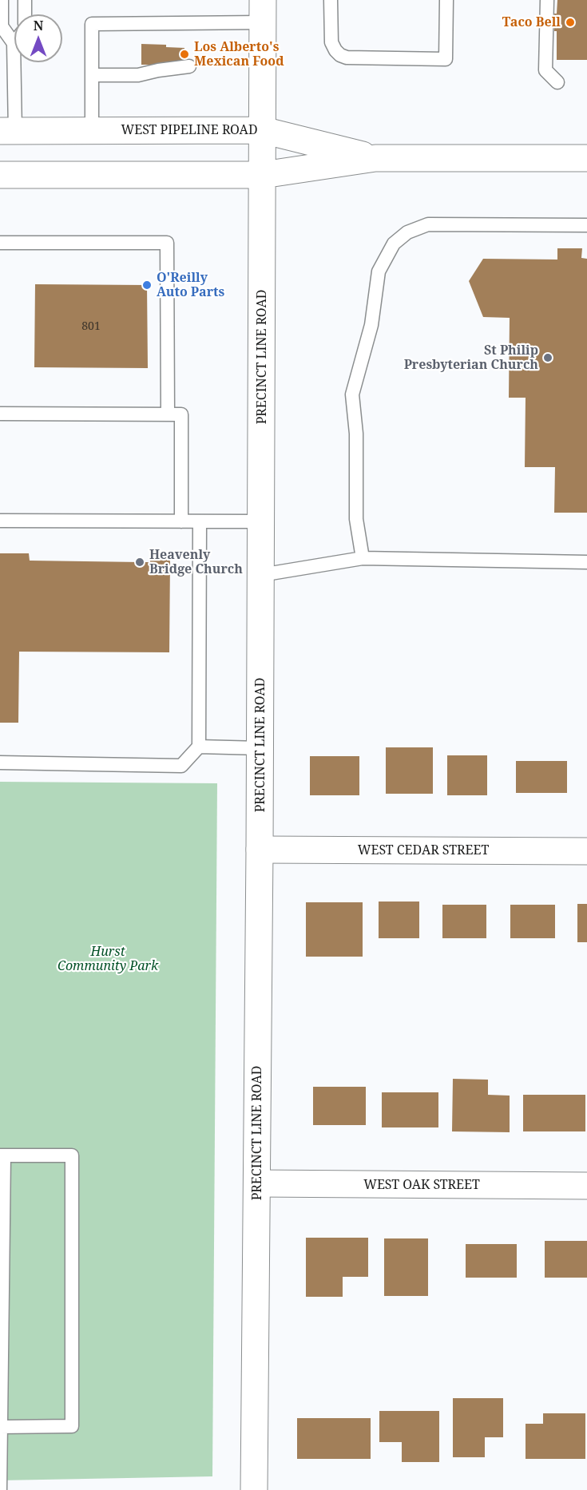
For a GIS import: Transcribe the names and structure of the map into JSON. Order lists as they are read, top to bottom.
{
  "streets": {
    "main road": [
      "WEST PIPELINE ROAD",
      "PRECINCT LINE ROAD",
      "WEST CEDAR STREET",
      "WEST OAK STREET"
    ]
  },
  "crossings": [
    ["WEST PIPELINE ROAD", "PRECINCT LINE ROAD"],
    ["PRECINCT LINE ROAD", "WEST CEDAR STREET"],
    ["PRECINCT LINE ROAD", "WEST OAK STREET"]
  ],
  "parks": ["Hurst Community Park"],
  "places": [
    "Taco Bell",
    "Los Alberto's Mexican Food",
    "O'Reilly Auto Parts",
    "St Philip Presbyterian Church",
    "Heavenly Bridge Church"
  ],
  "house_numbers": ["801"],
  "north": "top"
}
